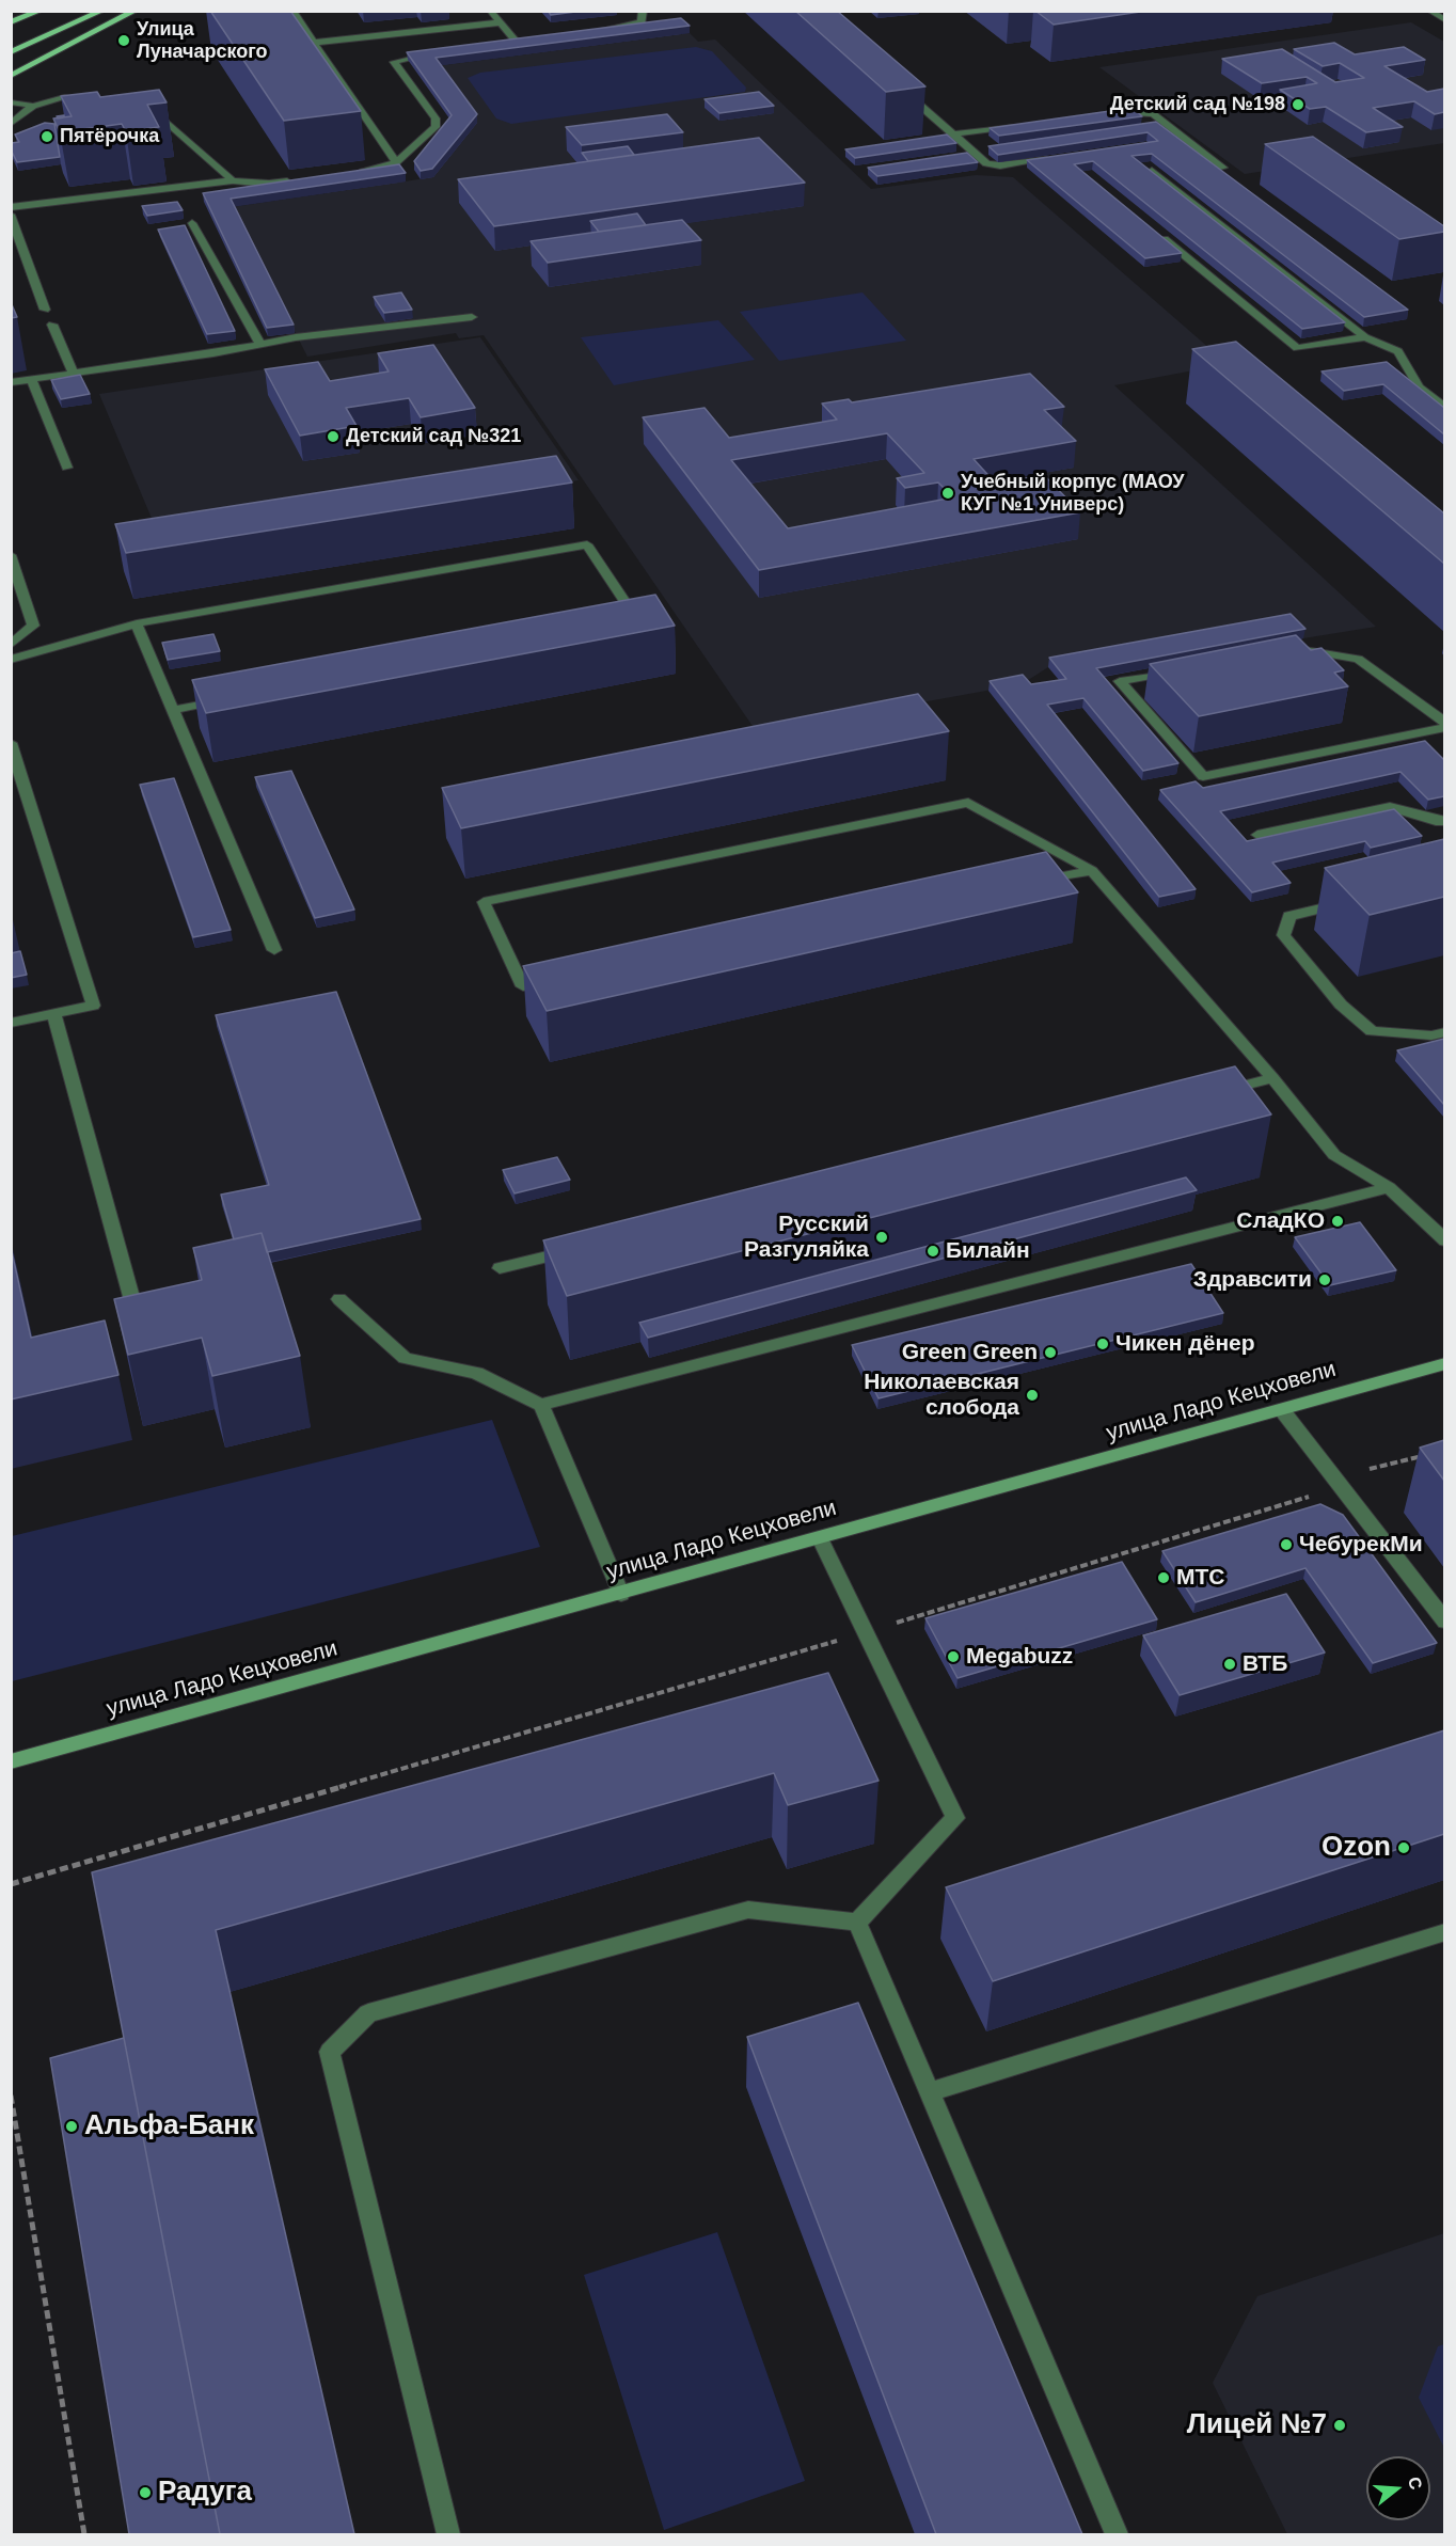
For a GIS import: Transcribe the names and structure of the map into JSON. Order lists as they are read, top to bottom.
{
  "streets": {
    "main road": ["улица Ладо Кецховели"]
  },
  "places": [
    "Улица Луначарского",
    "Детский сад №198",
    "Пятёрочка",
    "Детский сад №321",
    "Учебный корпус (МАОУ КУГ №1 Универс)",
    "СладКО",
    "Русский Разгуляйка",
    "Билайн",
    "Здравсити",
    "Чикен дёнер",
    "Green Green",
    "Николаевская слобода",
    "ЧебурекМи",
    "МТС",
    "Megabuzz",
    "ВТБ",
    "Ozon",
    "Альфа-Банк",
    "Лицей №7",
    "Радуга"
  ],
  "north": "right"
}
